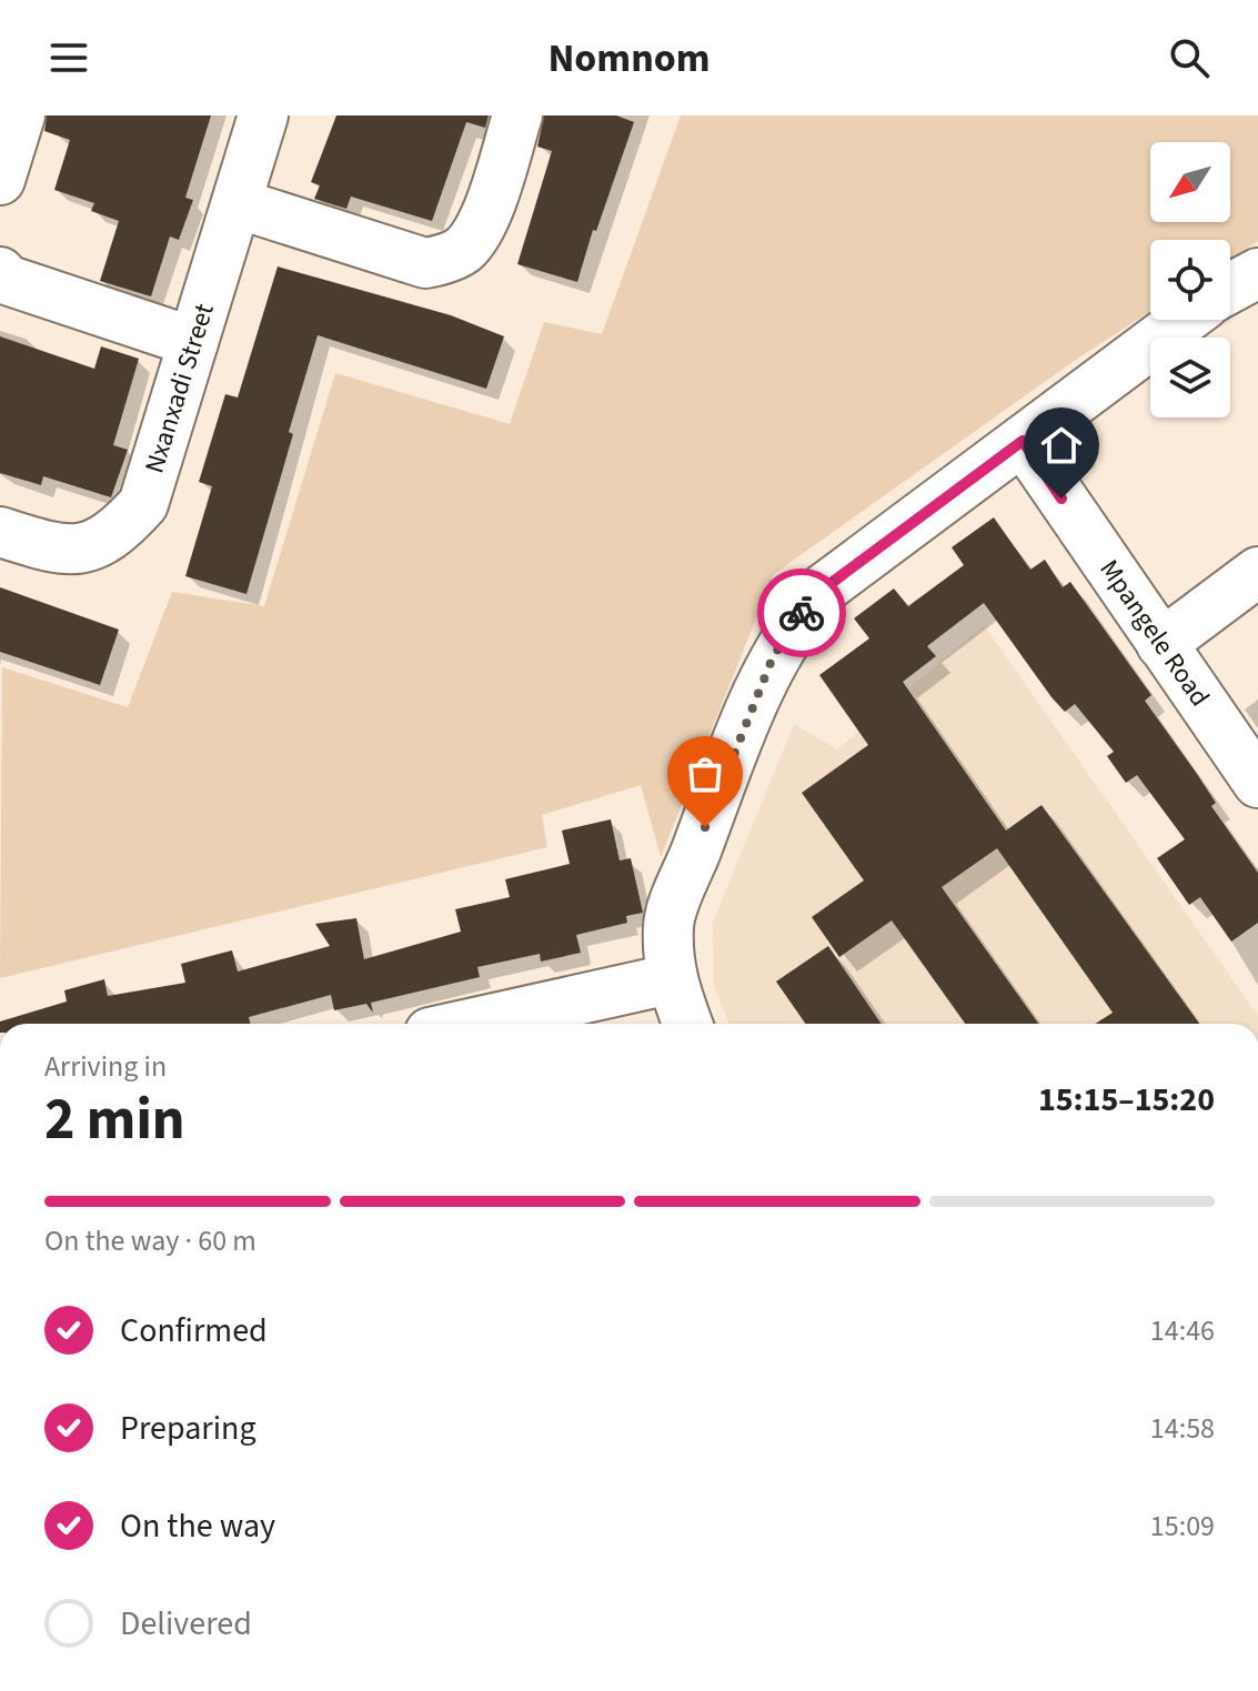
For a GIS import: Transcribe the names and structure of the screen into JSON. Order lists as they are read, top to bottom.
{
  "streets": {
    "street": ["Nxanxadi Street", "Mpangele Road"]
  },
  "north": "bottom left",
  "page": {
    "header": "Nomnom",
    "heading": ["2 min", "Arriving in", "15:15–15:20"],
    "bar": "On the way · 60 m",
    "list": [
      ["Confirmed", "14:46"],
      ["Preparing", "14:58"],
      ["On the way", "15:09"],
      "Delivered"
    ]
  }
}
